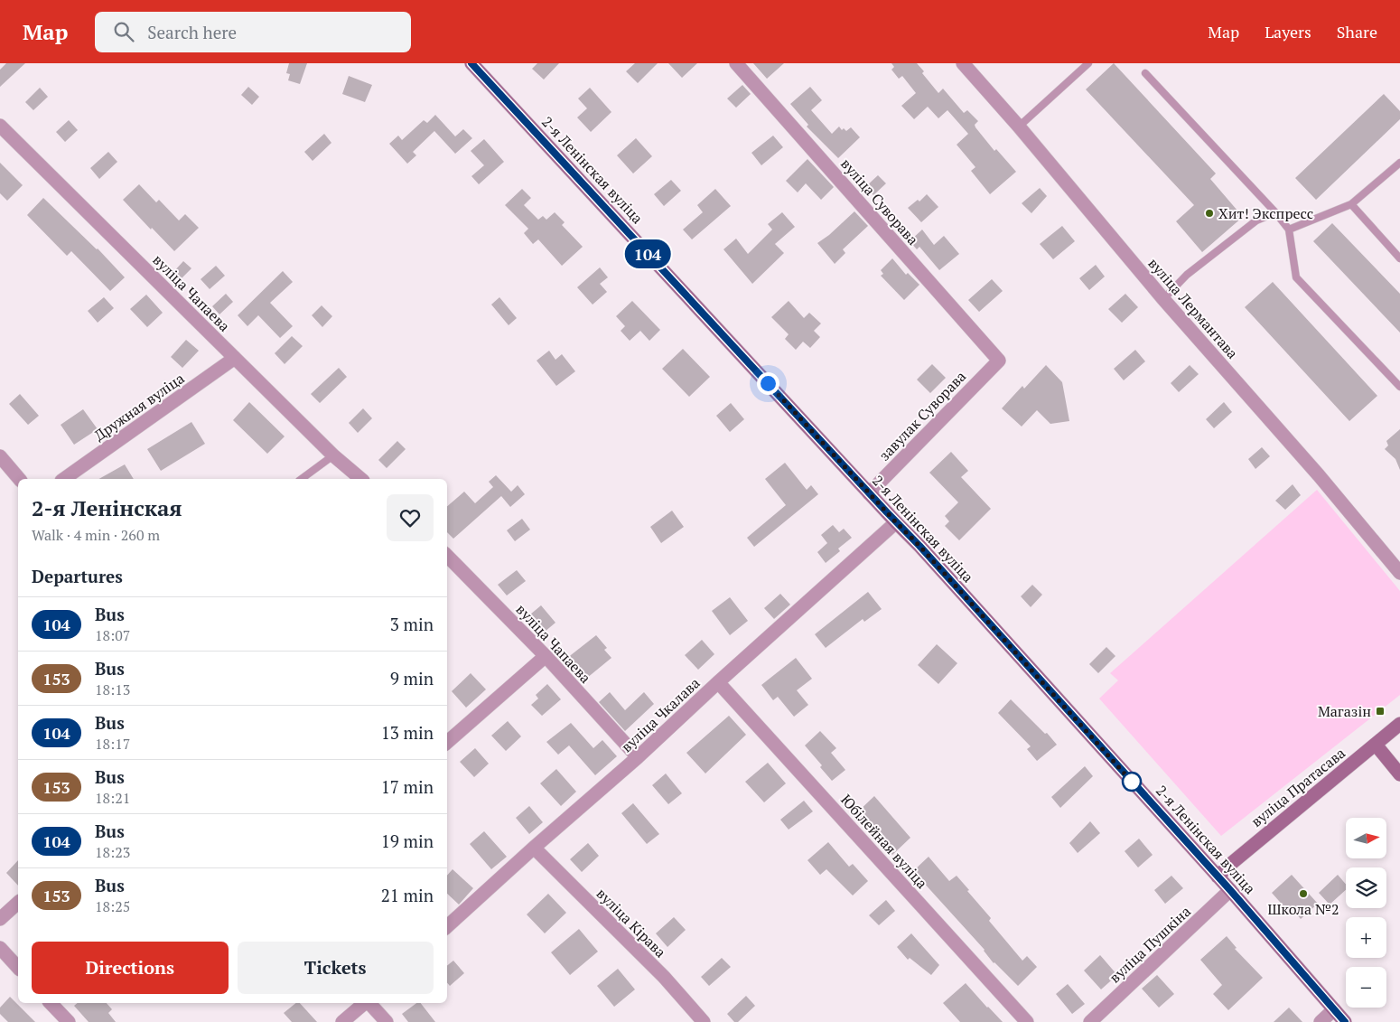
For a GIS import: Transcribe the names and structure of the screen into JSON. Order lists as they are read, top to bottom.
{
  "streets": {
    "main road": ["2-я Ленінская вуліца", "вуліца Пратасава"],
    "street": [
      "вуліца Суворава",
      "вуліца Чапаева",
      "вуліца Лермантава",
      "Дружная вуліца",
      "завулак Суворава",
      "вуліца Чкалава",
      "Юбілейная вуліца",
      "вуліца Кірава",
      "вуліца Пушкіна"
    ]
  },
  "crossings": [
    ["2-я Ленінская вуліца", "завулак Суворава"],
    ["2-я Ленінская вуліца", "вуліца Чкалава"],
    ["2-я Ленінская вуліца", "вуліца Пратасава"],
    ["2-я Ленінская вуліца", "вуліца Пушкіна"],
    ["вуліца Суворава", "завулак Суворава"],
    ["вуліца Чапаева", "Дружная вуліца"],
    ["вуліца Чапаева", "вуліца Чкалава"],
    ["вуліца Чкалава", "Юбілейная вуліца"],
    ["вуліца Чкалава", "вуліца Кірава"]
  ],
  "places": {
    "other": ["Хит! Экспресс", "Школа №2"],
    "transit": ["Магазін"]
  },
  "lines": ["bus line 104"],
  "north": "right",
  "page": {
    "header": "Map",
    "search": "Search here",
    "nav": ["Map", "Layers", "Share"],
    "on_map": "104",
    "heading": [
      ["2-я Ленінская", "Walk · 4 min · 260 m"],
      "Departures"
    ],
    "list": [
      {
        "mark": "104",
        "name": "Bus",
        "note": "18:07",
        "value": "3 min"
      },
      {
        "mark": "153",
        "name": "Bus",
        "note": "18:13",
        "value": "9 min"
      },
      {
        "mark": "104",
        "name": "Bus",
        "note": "18:17",
        "value": "13 min"
      },
      {
        "mark": "153",
        "name": "Bus",
        "note": "18:21",
        "value": "17 min"
      },
      {
        "mark": "104",
        "name": "Bus",
        "note": "18:23",
        "value": "19 min"
      },
      {
        "mark": "153",
        "name": "Bus",
        "note": "18:25",
        "value": "21 min"
      }
    ],
    "map_buttons": ["+", "−"],
    "buttons": ["Directions", "Tickets"]
  }
}
